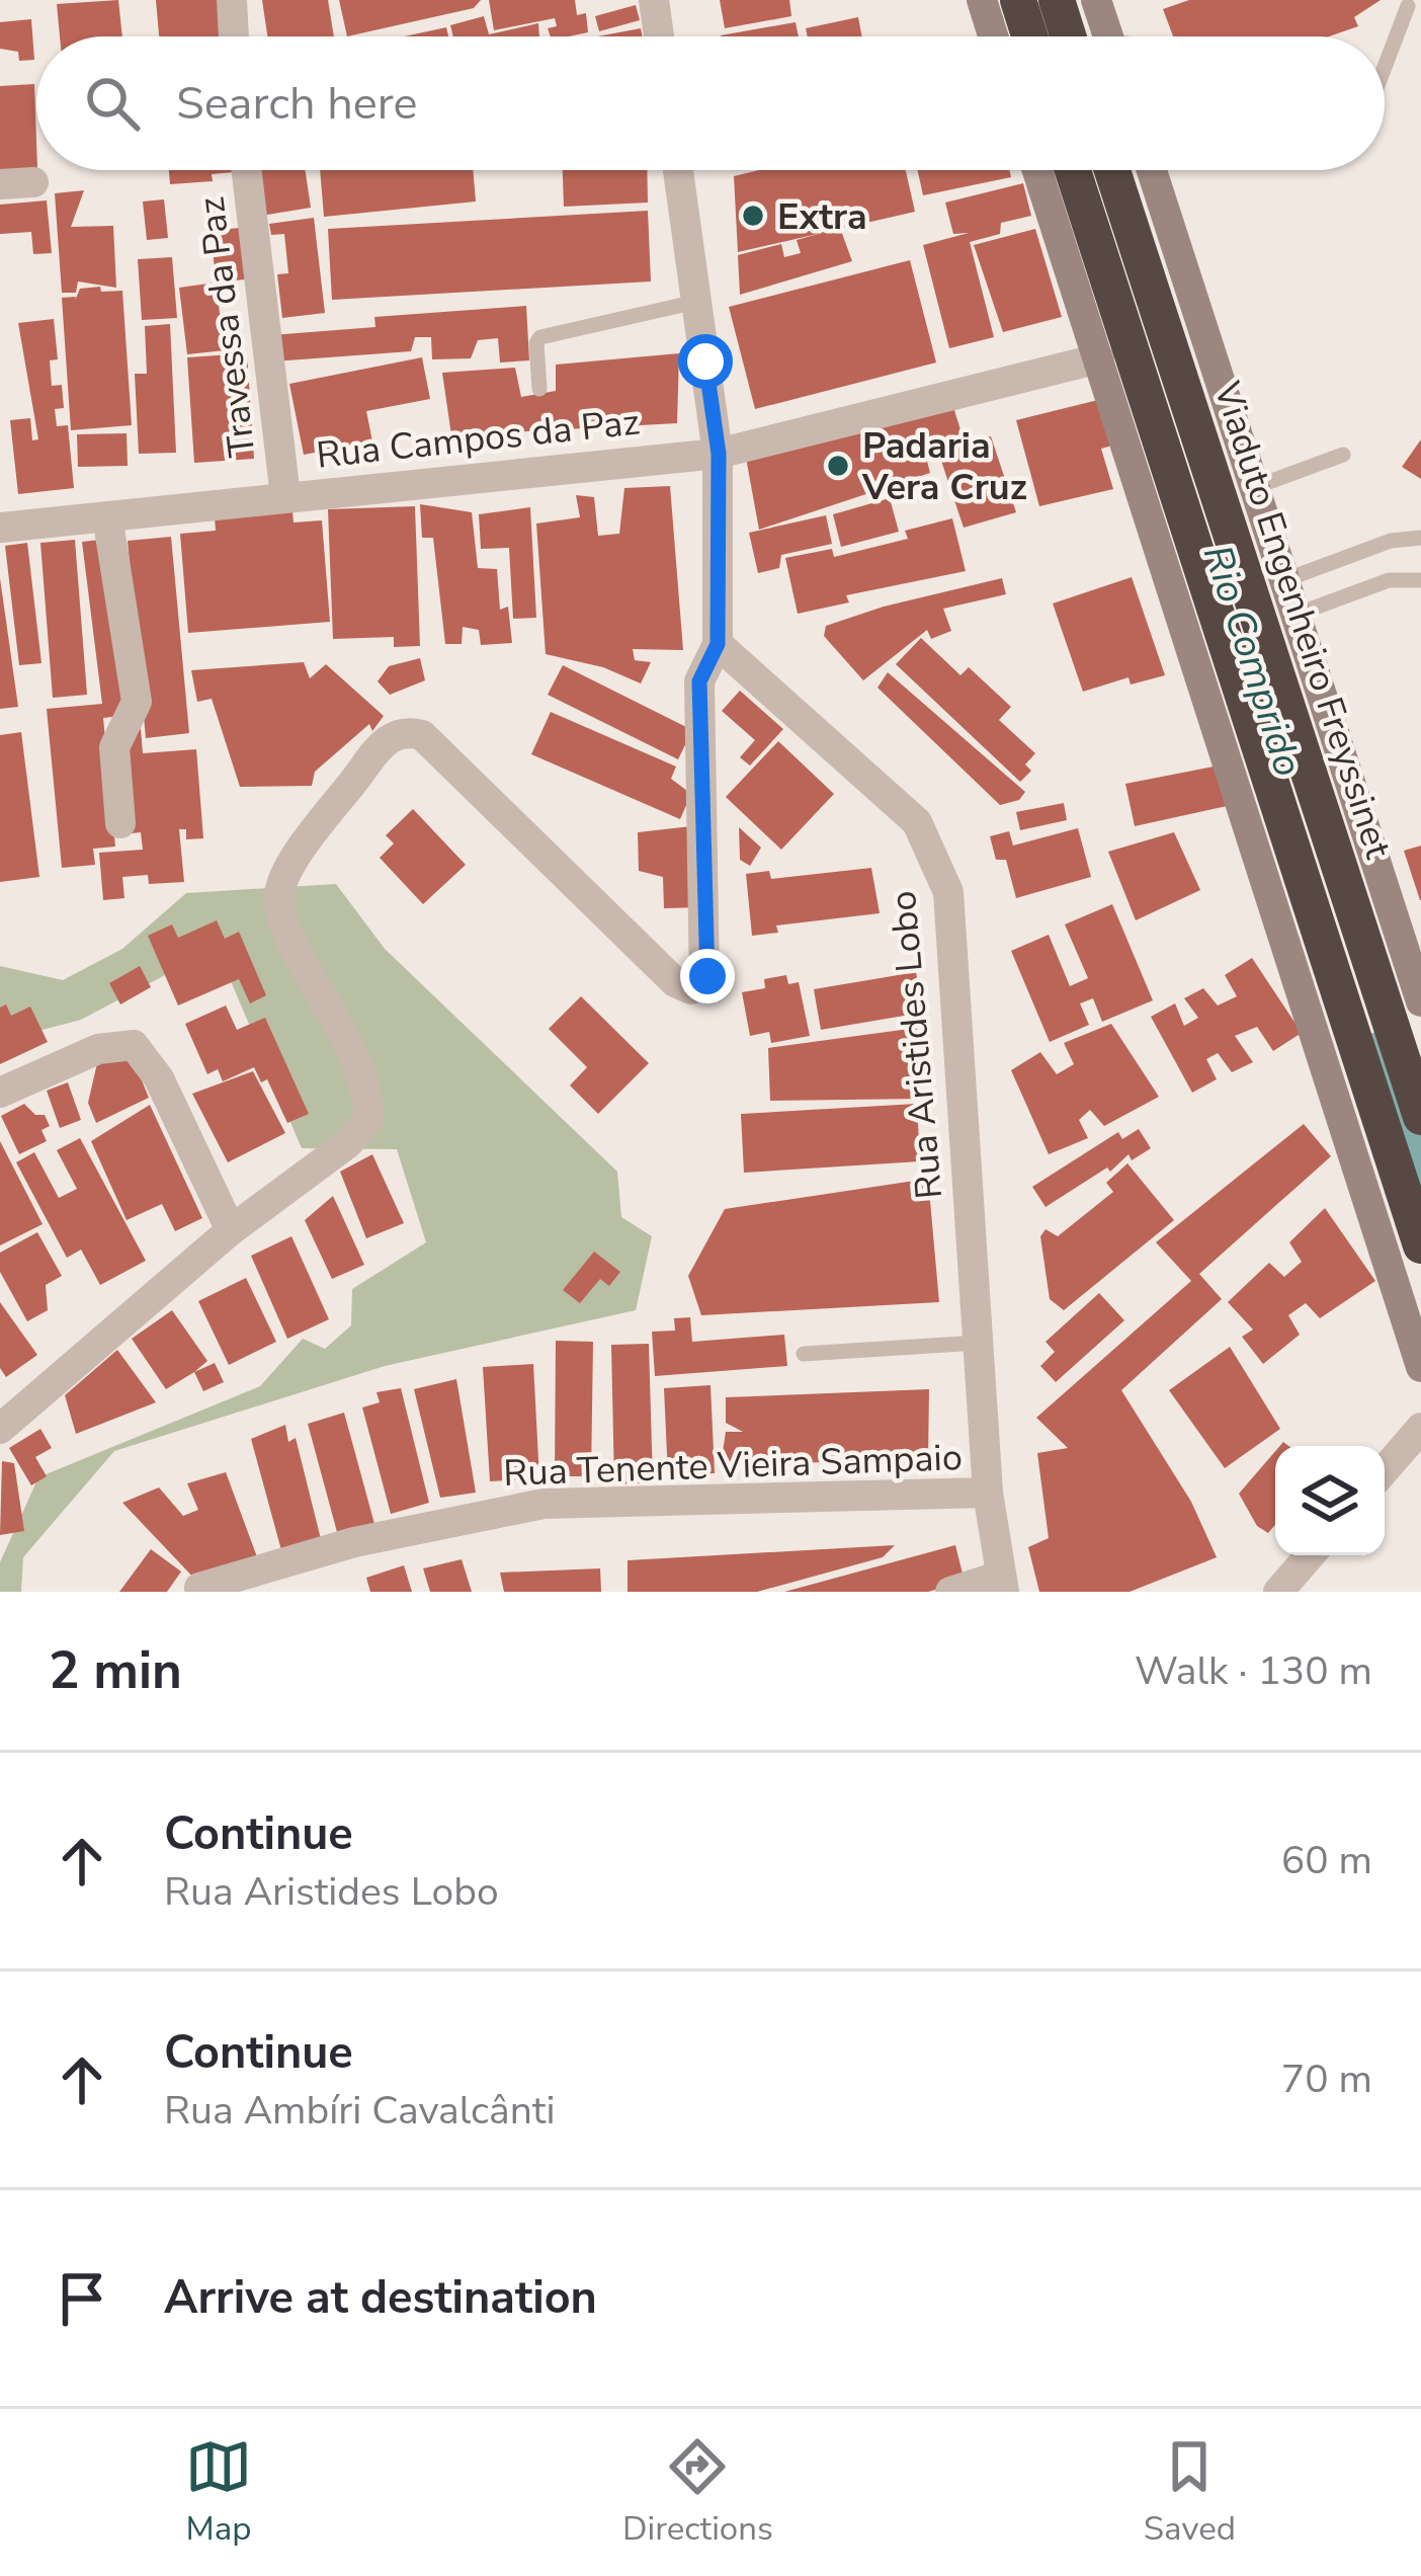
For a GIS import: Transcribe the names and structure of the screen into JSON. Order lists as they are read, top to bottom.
{
  "streets": {
    "highway": ["Viaduto Engenheiro Freyssinet"],
    "street": [
      "Travessa da Paz",
      "Rua Campos da Paz",
      "Rua Aristides Lobo",
      "Rua Tenente Vieira Sampaio"
    ]
  },
  "crossings": [
    ["Travessa da Paz", "Rua Campos da Paz"],
    ["Rua Aristides Lobo", "Rua Tenente Vieira Sampaio"]
  ],
  "water": ["Rio Comprido"],
  "places": ["Extra", "Padaria Vera Cruz"],
  "page": {
    "search": "Search here",
    "heading": ["2 min", "Walk · 130 m"],
    "list": [
      ["Continue", "Rua Aristides Lobo", "60 m"],
      ["Continue", "Rua Ambíri Cavalcânti", "70 m"],
      "Arrive at destination"
    ],
    "nav": ["Map", "Directions", "Saved"]
  }
}
